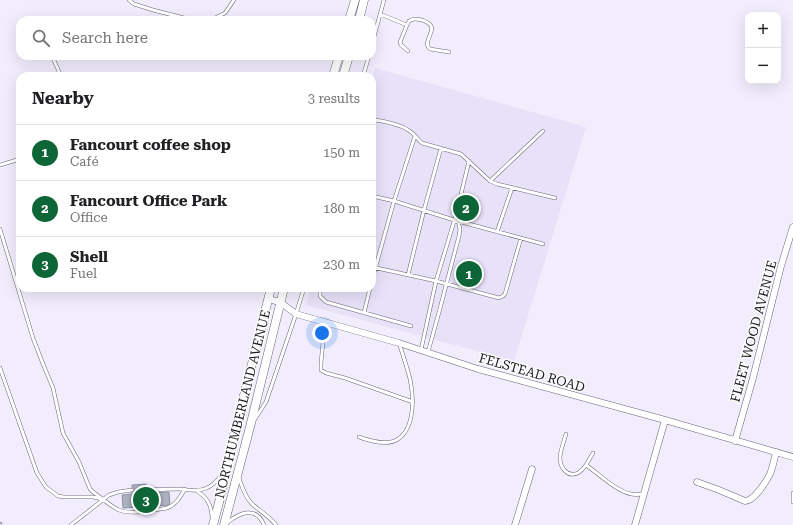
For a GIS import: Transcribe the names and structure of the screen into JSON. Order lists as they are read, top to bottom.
{
  "streets": {
    "main road": ["NORTHUMBERLAND AVENUE"],
    "street": ["FLEET WOOD AVENUE", "FELSTEAD ROAD"]
  },
  "crossings": [
    ["FLEET WOOD AVENUE", "FELSTEAD ROAD"],
    ["FELSTEAD ROAD", "NORTHUMBERLAND AVENUE"]
  ],
  "page": {
    "map_buttons": ["+", "−"],
    "search": "Search here",
    "heading": ["Nearby", "3 results"],
    "list": [
      {
        "mark": "1",
        "name": "Fancourt coffee shop",
        "note": "Café",
        "value": "150 m"
      },
      {
        "mark": "2",
        "name": "Fancourt Office Park",
        "note": "Office",
        "value": "180 m"
      },
      {
        "mark": "3",
        "name": "Shell",
        "note": "Fuel",
        "value": "230 m"
      }
    ],
    "pins": ["2", "1", "3"]
  }
}
